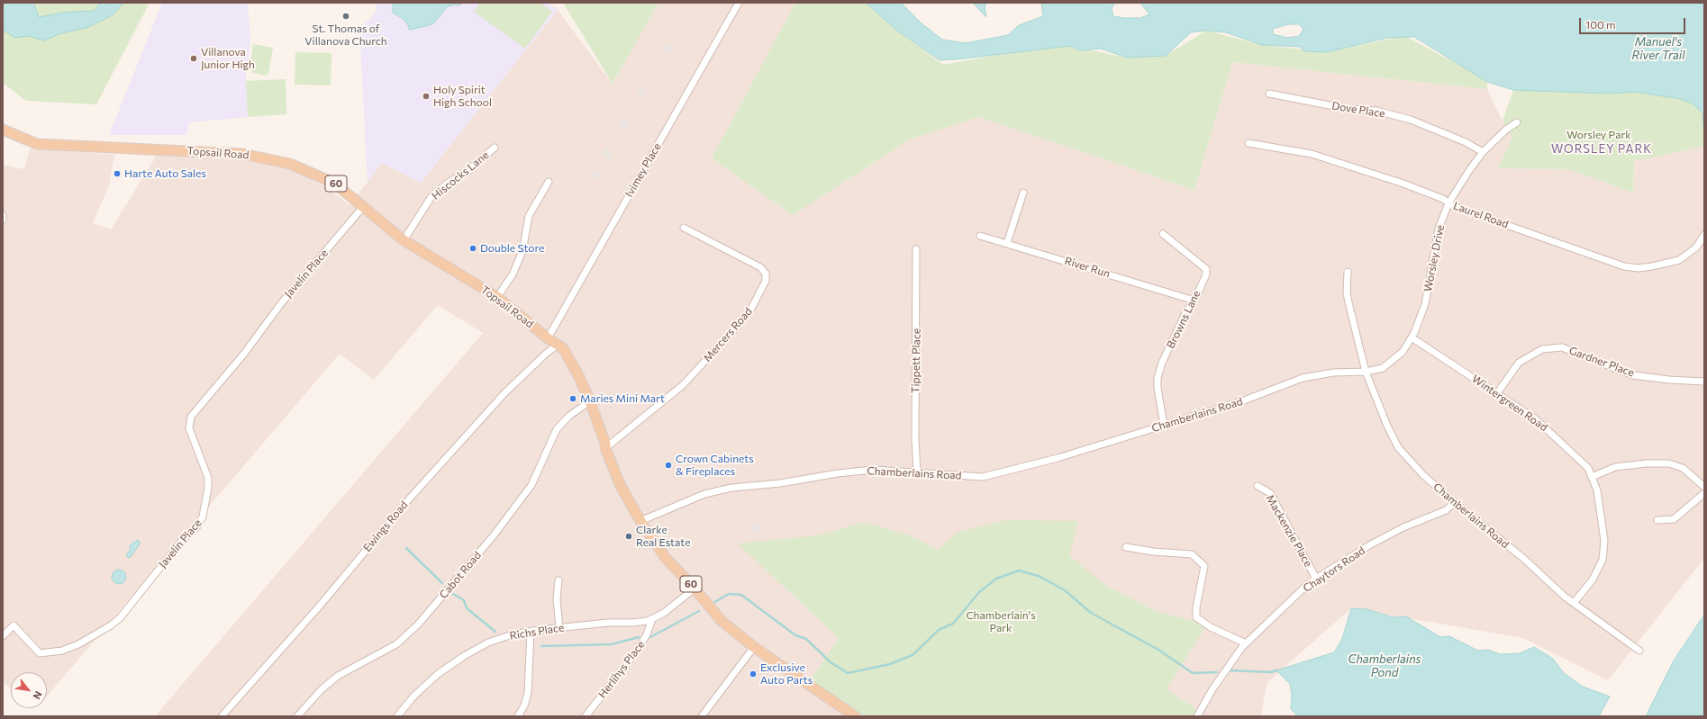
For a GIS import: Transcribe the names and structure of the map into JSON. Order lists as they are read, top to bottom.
{
  "streets": {
    "main road": ["Topsail Road", "60"],
    "street": [
      "Dove Place",
      "Ivimey Place",
      "Hiscocks Lane",
      "Laurel Road",
      "Worsley Drive",
      "River Run",
      "Javelin Place",
      "Browns Lane",
      "Mercers Road",
      "Tippett Place",
      "Gardner Place",
      "Wintergreen Road",
      "Chamberlains Road",
      "Ewings Road",
      "Mackenzie Place",
      "Chaytors Road",
      "Cabot Road",
      "Richs Place",
      "Herlihys Place"
    ]
  },
  "crossings": [
    ["Dove Place", "Worsley Drive"],
    ["Topsail Road", "Ivimey Place"],
    ["Topsail Road", "Hiscocks Lane"],
    ["Topsail Road", "Javelin Place"],
    ["Topsail Road", "Mercers Road"],
    ["Topsail Road", "Chamberlains Road"],
    ["Topsail Road", "Ewings Road"],
    ["Topsail Road", "Cabot Road"],
    ["Topsail Road", "Richs Place"],
    ["Laurel Road", "Worsley Drive"],
    ["Worsley Drive", "Wintergreen Road"],
    ["Worsley Drive", "Chamberlains Road"],
    ["River Run", "Browns Lane"],
    ["Browns Lane", "Chamberlains Road"],
    ["Tippett Place", "Chamberlains Road"],
    ["Gardner Place", "Wintergreen Road"],
    ["Wintergreen Road", "Chamberlains Road"],
    ["Chamberlains Road", "Chaytors Road"],
    ["Mackenzie Place", "Chaytors Road"],
    ["Richs Place", "Herlihys Place"]
  ],
  "districts": ["WORSLEY PARK"],
  "water": ["Manuel's River Trail", "Chamberlains Pond"],
  "parks": ["Worsley Park", "Chamberlain's Park"],
  "places": [
    "St. Thomas of Villanova Church",
    "Villanova Junior High",
    "Holy Spirit High School",
    "Harte Auto Sales",
    "Double Store",
    "Maries Mini Mart",
    "Crown Cabinets & Fireplaces",
    "Clarke Real Estate",
    "Exclusive Auto Parts"
  ],
  "scale_bar": "100 m",
  "north": "bottom right"
}
